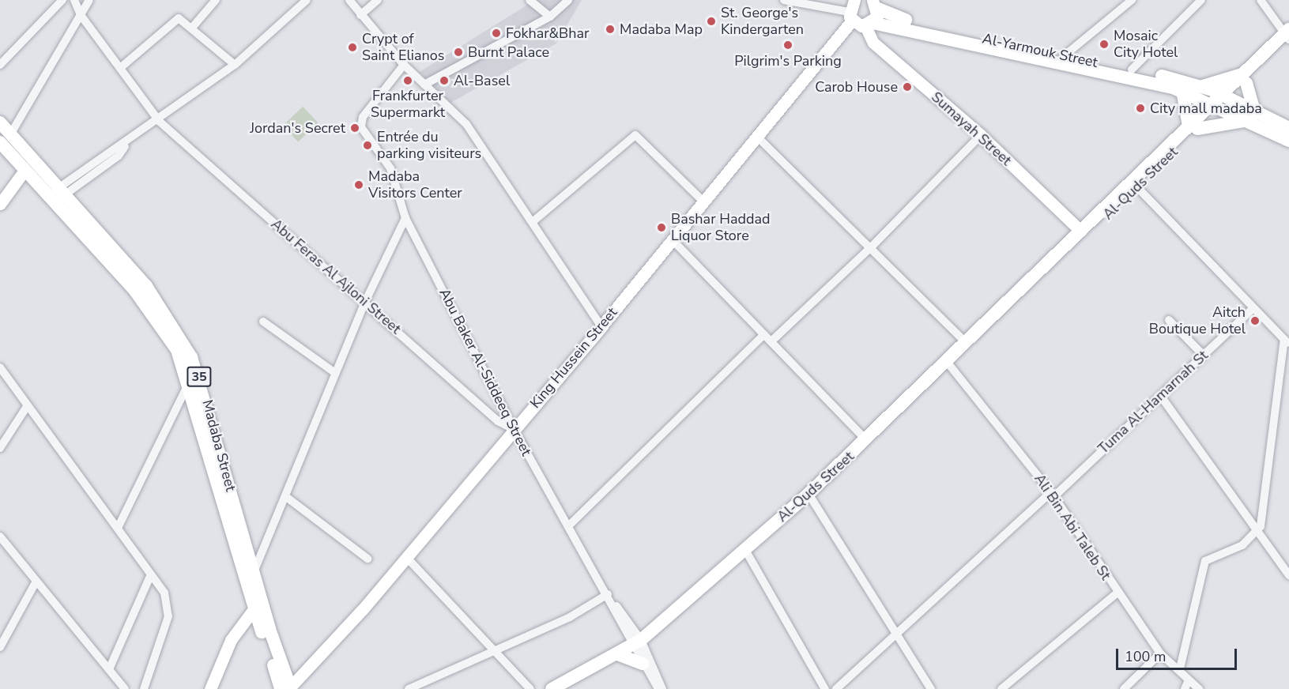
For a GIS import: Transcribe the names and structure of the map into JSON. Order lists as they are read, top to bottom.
{
  "streets": {
    "main road": [
      "Al-Yarmouk Street",
      "Sumayah Street",
      "Al-Quds Street",
      "King Hussein Street",
      "35",
      "Madaba Street"
    ],
    "street": [
      "Abu Feras Al Ajloni Street",
      "Abu Baker Al-Siddeeq Street",
      "Tuma Al-Hamarnah St",
      "Ali Bin Abi Taleb St"
    ]
  },
  "crossings": [
    ["Al-Yarmouk Street", "Sumayah Street"],
    ["Al-Yarmouk Street", "Al-Quds Street"],
    ["Sumayah Street", "Al-Quds Street"],
    ["Al-Quds Street", "Abu Baker Al-Siddeeq Street"],
    ["Al-Quds Street", "Ali Bin Abi Taleb St"],
    ["Abu Feras Al Ajloni Street", "King Hussein Street"],
    ["Abu Feras Al Ajloni Street", "Abu Baker Al-Siddeeq Street"],
    ["King Hussein Street", "Abu Baker Al-Siddeeq Street"],
    ["King Hussein Street", "Madaba Street"],
    ["Tuma Al-Hamarnah St", "Ali Bin Abi Taleb St"]
  ],
  "places": [
    "St. George's Kindergarten",
    "Madaba Map",
    "Fokhar&Bhar",
    "Mosaic City Hotel",
    "Pilgrim's Parking",
    "Crypt of Saint Elianos",
    "Burnt Palace",
    "Frankfurter Supermarkt",
    "Al-Basel",
    "Carob House",
    "City mall madaba",
    "Jordan's Secret",
    "Entrée du parking visiteurs",
    "Madaba Visitors Center",
    "Bashar Haddad Liquor Store",
    "Aitch Boutique Hotel"
  ],
  "scale_bar": "100 m"
}
